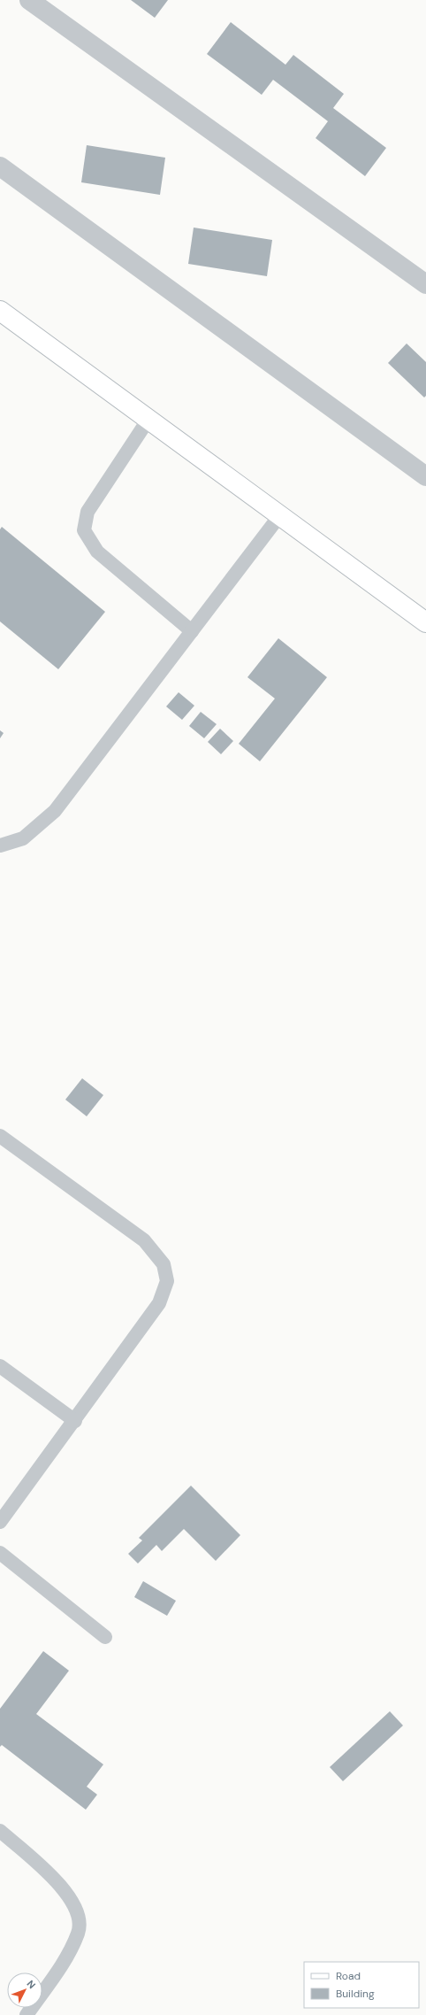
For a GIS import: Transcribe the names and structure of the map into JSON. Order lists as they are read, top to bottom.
{
  "legend": ["Road", "Building"],
  "north": "top right"
}
